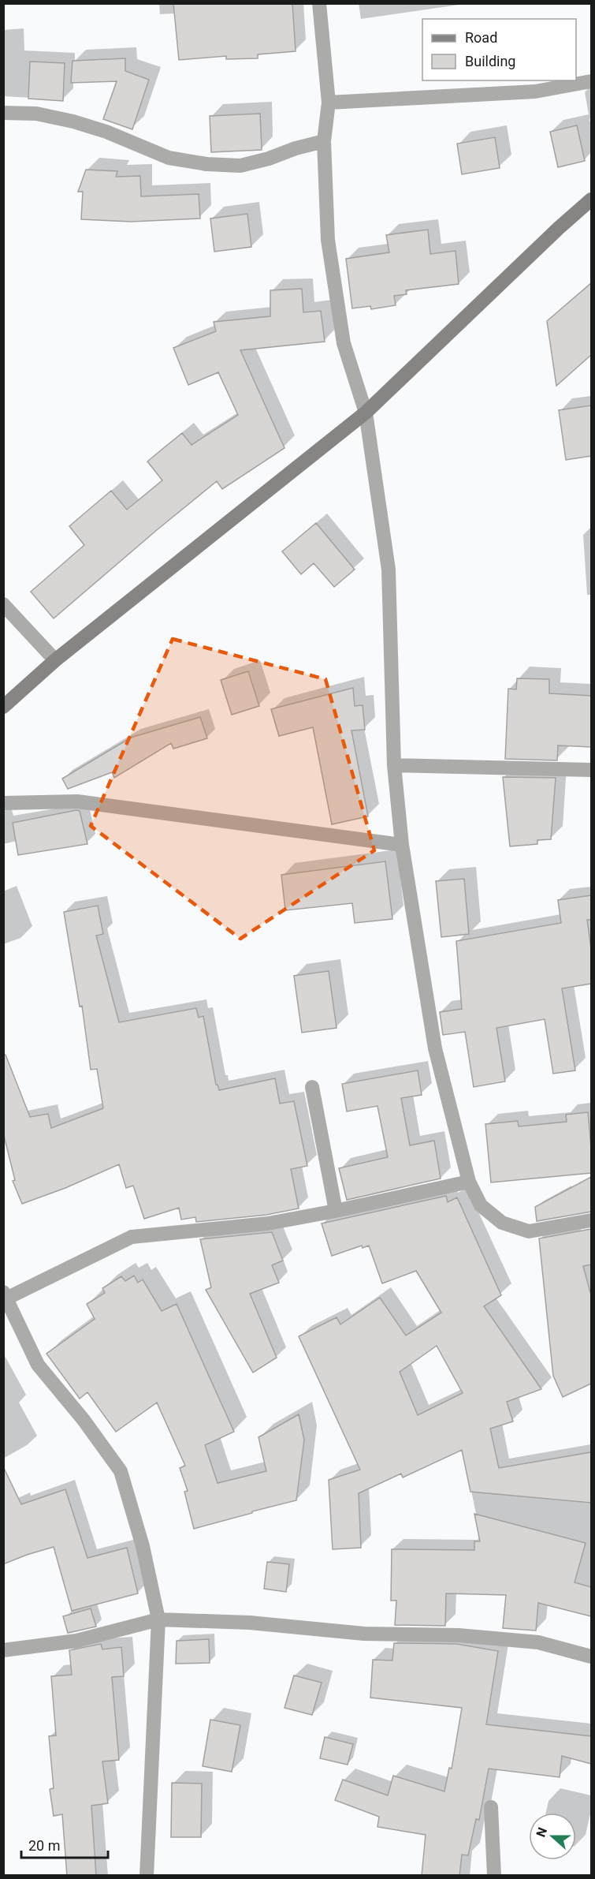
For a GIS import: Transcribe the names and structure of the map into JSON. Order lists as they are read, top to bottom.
{
  "legend": ["Road", "Building"],
  "scale_bar": "20 m",
  "north": "left"
}
